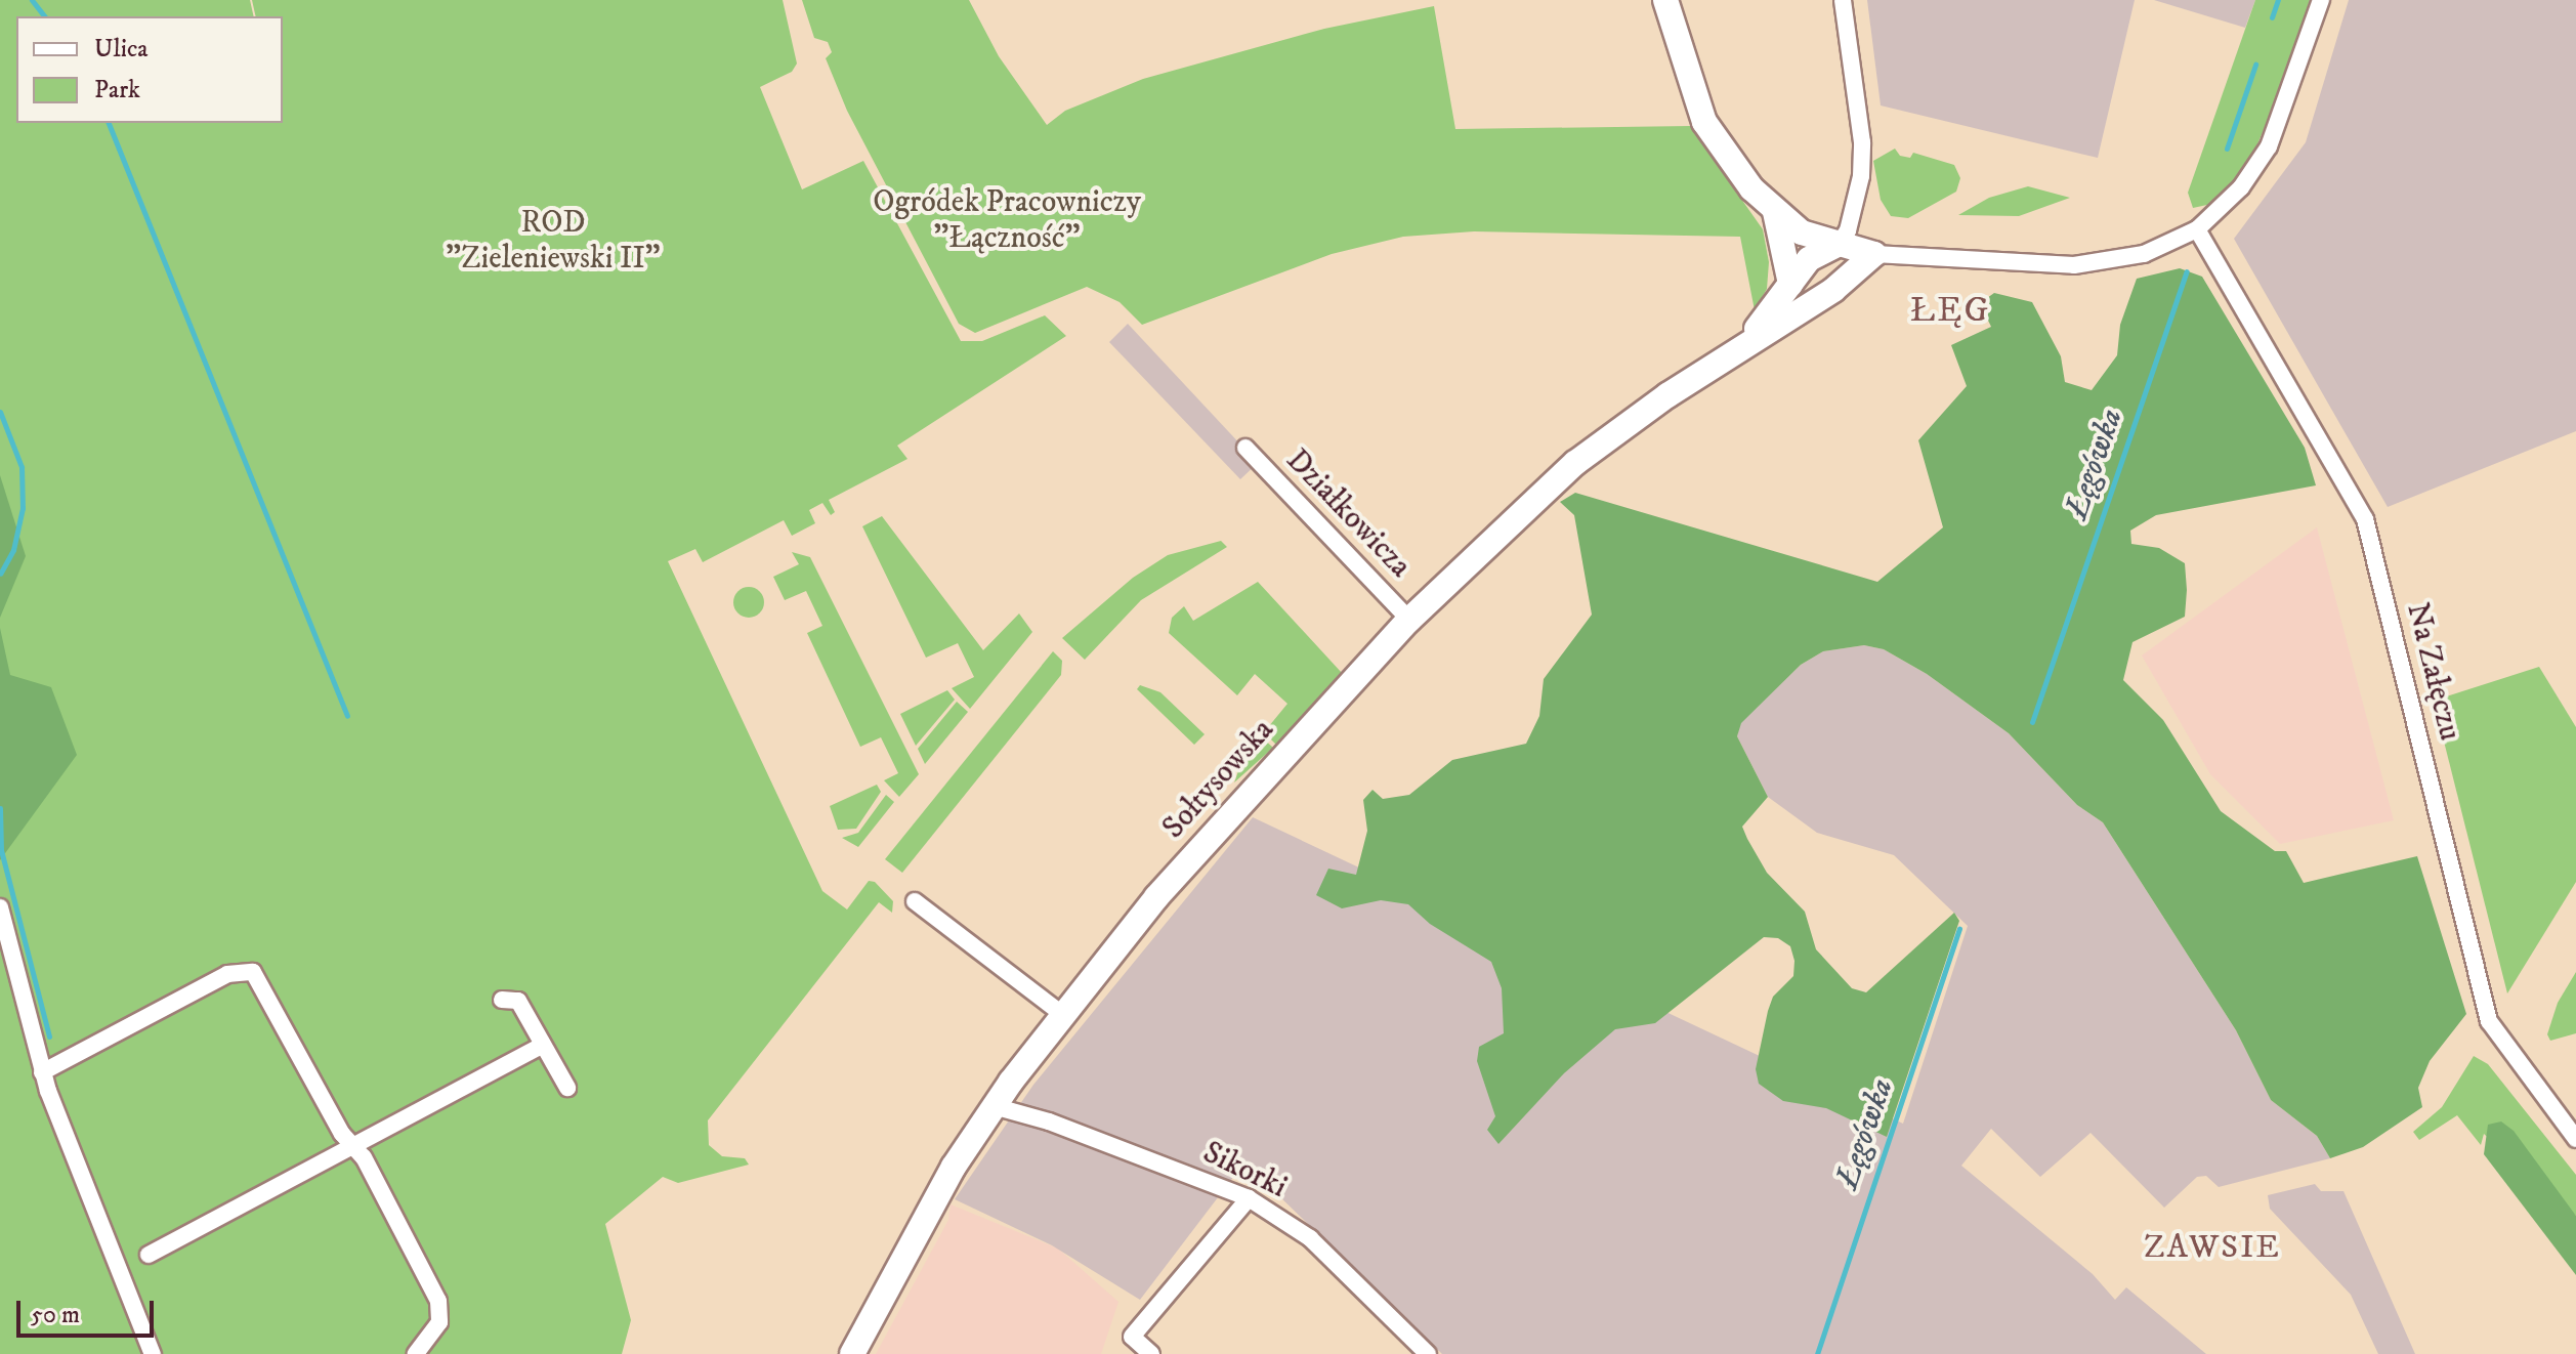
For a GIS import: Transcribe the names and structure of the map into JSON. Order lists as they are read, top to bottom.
{
  "streets": {
    "street": [
      "Działkowicza",
      "Na Załęczu",
      "Sołtysowska",
      "Sikorki"
    ]
  },
  "crossings": [
    ["Działkowicza", "Sołtysowska"],
    ["Sołtysowska", "Sikorki"]
  ],
  "districts": ["ŁĘG", "ZAWSIE"],
  "water": ["Łęgówka"],
  "parks": ["Ogródek Pracowniczy \"Łączność\"", "ROD \"Zieleniewski II\""],
  "legend": ["Ulica", "Park"],
  "scale_bar": "50 m"
}
